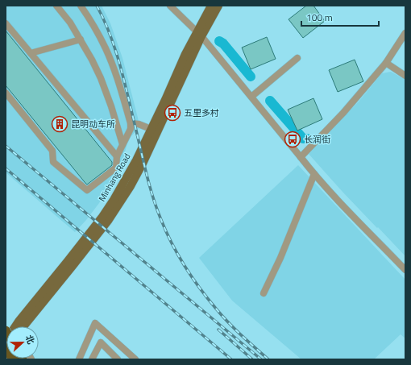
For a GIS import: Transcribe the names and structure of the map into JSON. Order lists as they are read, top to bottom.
{
  "streets": {
    "main road": ["Minhang Road"]
  },
  "places": {
    "bus stop": ["五里多村", "长润街"],
    "building": ["昆明动车所"]
  },
  "scale_bar": "100 m",
  "north": "right"
}
